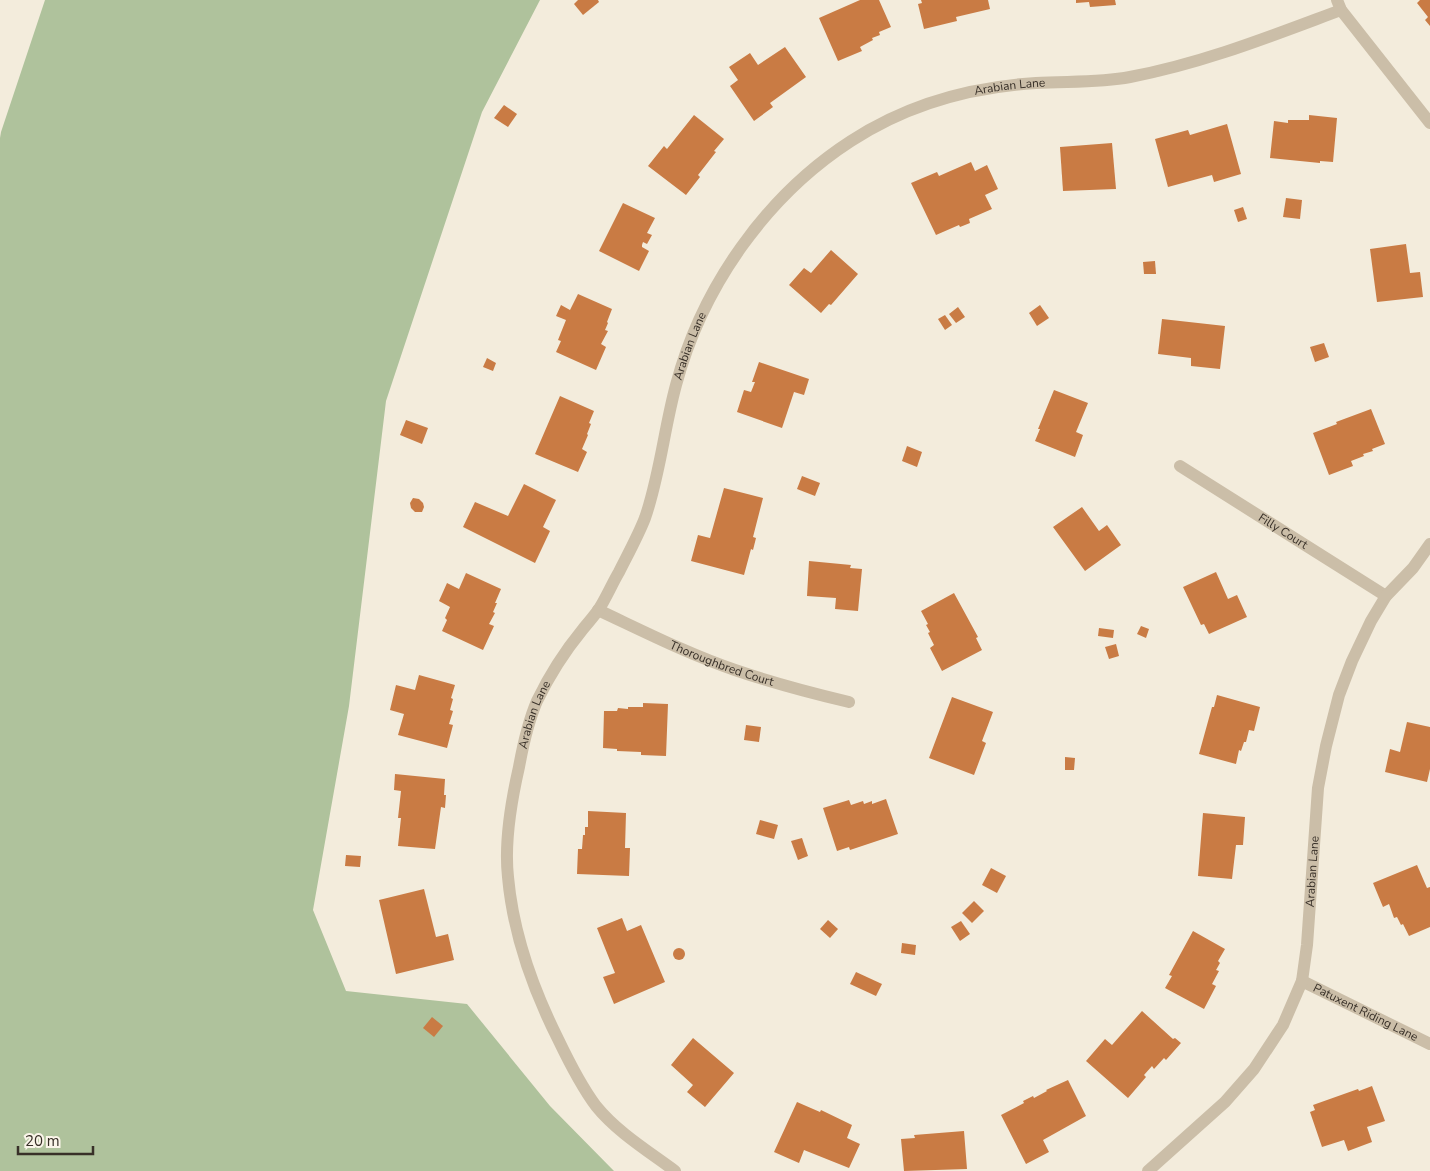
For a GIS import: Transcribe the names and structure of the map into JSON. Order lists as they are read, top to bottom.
{
  "streets": {
    "street": [
      "Arabian Lane",
      "Filly Court",
      "Thoroughbred Court",
      "Patuxent Riding Lane"
    ]
  },
  "crossings": [
    ["Arabian Lane", "Filly Court"],
    ["Arabian Lane", "Thoroughbred Court"],
    ["Arabian Lane", "Patuxent Riding Lane"]
  ],
  "scale_bar": "20 m"
}
